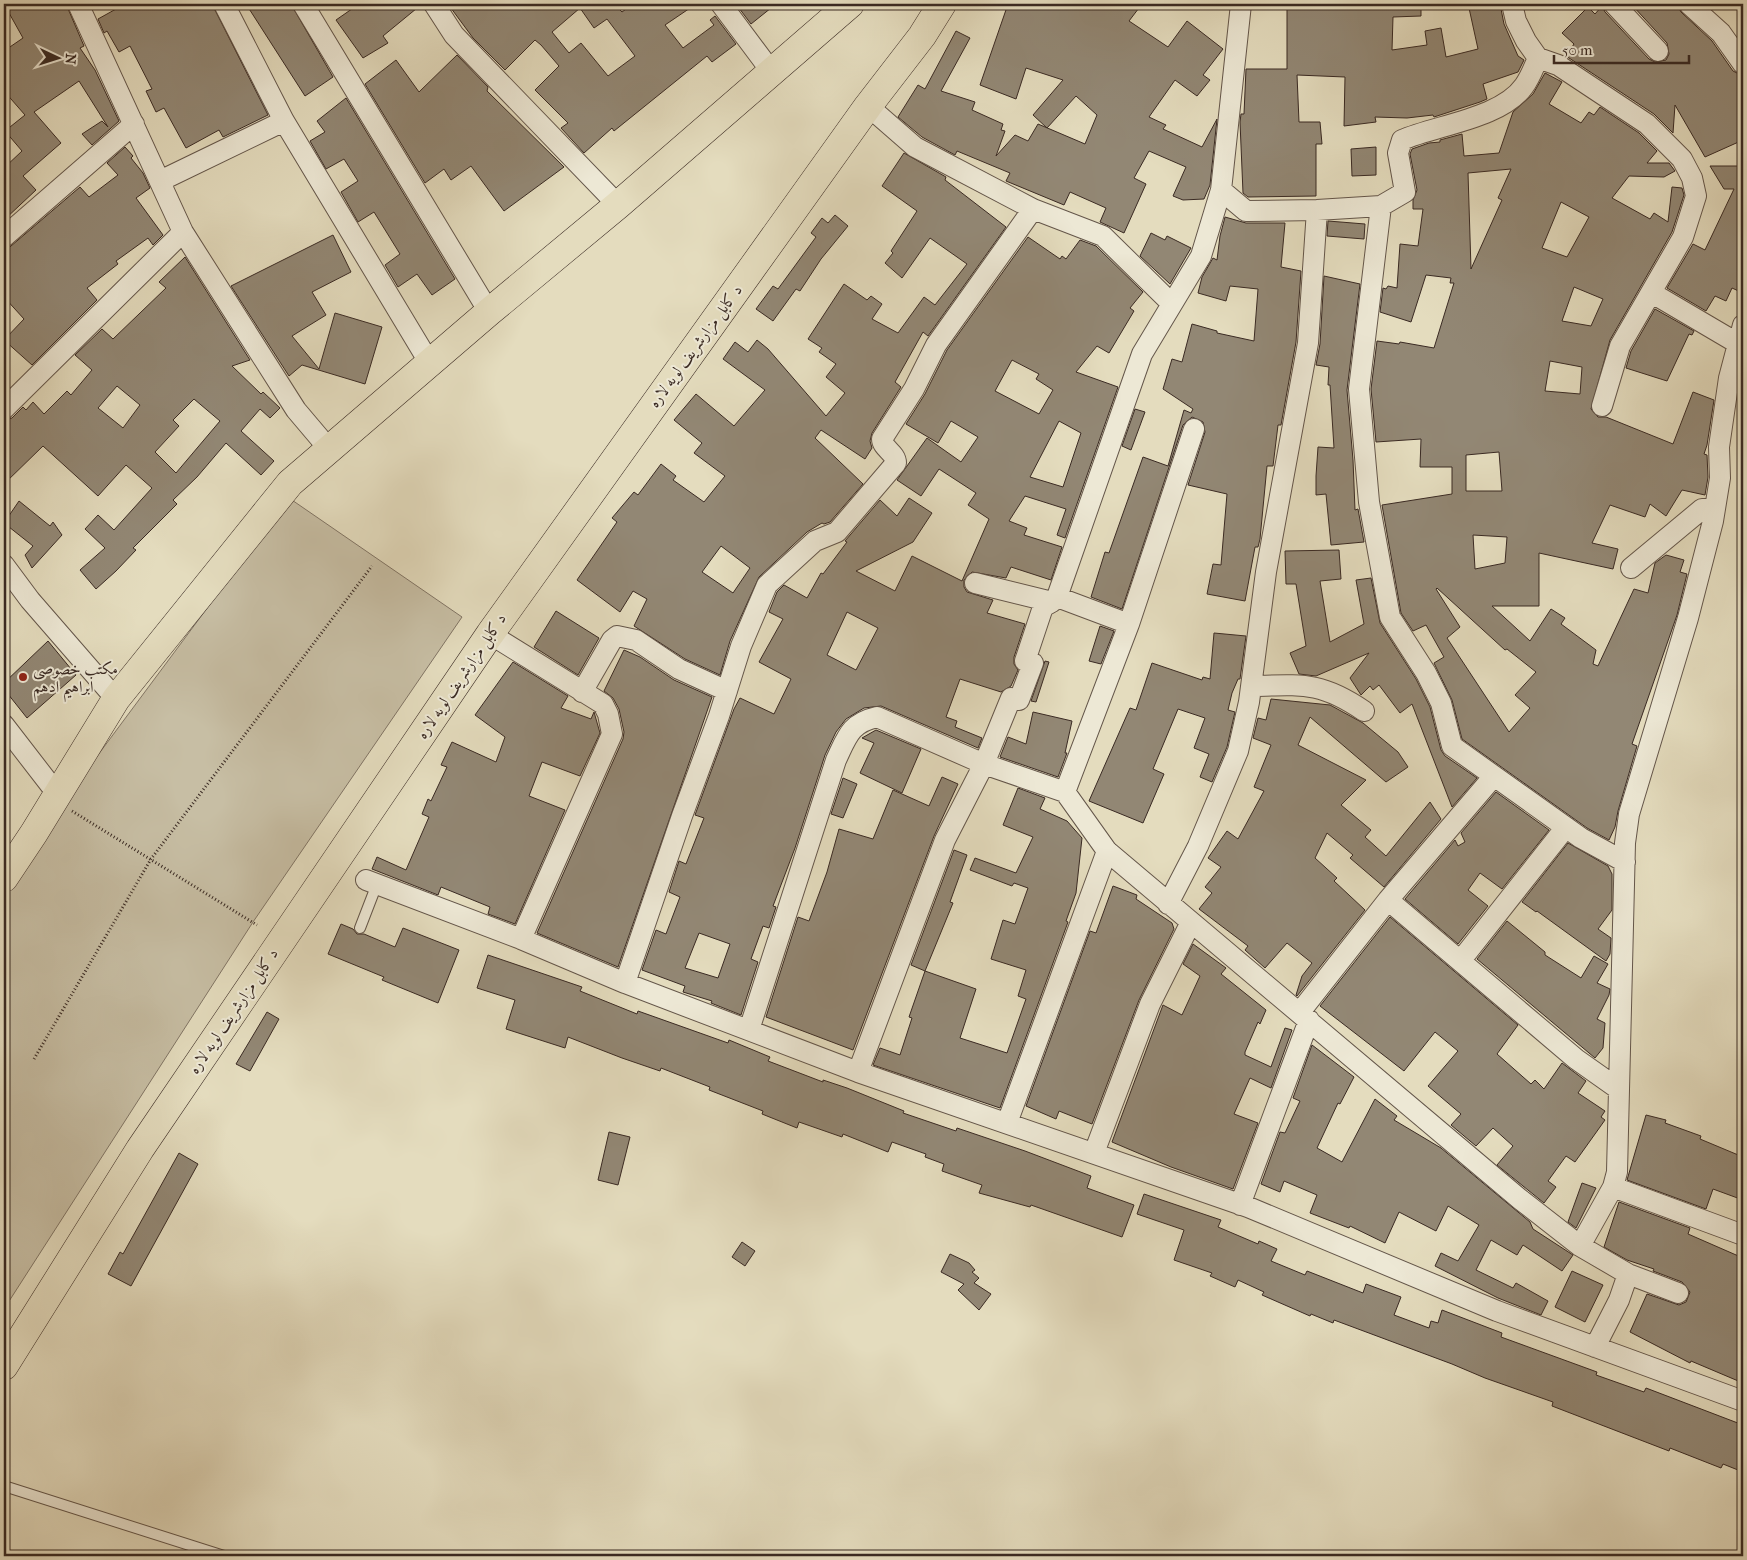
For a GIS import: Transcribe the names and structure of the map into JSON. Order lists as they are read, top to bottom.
{
  "streets": {
    "highway": ["د کابل مزارشریف لویه لاره"]
  },
  "places": ["مکتب خصوصی ابراهیم ادهم"],
  "scale_bar": "50 m",
  "north": "right"
}
